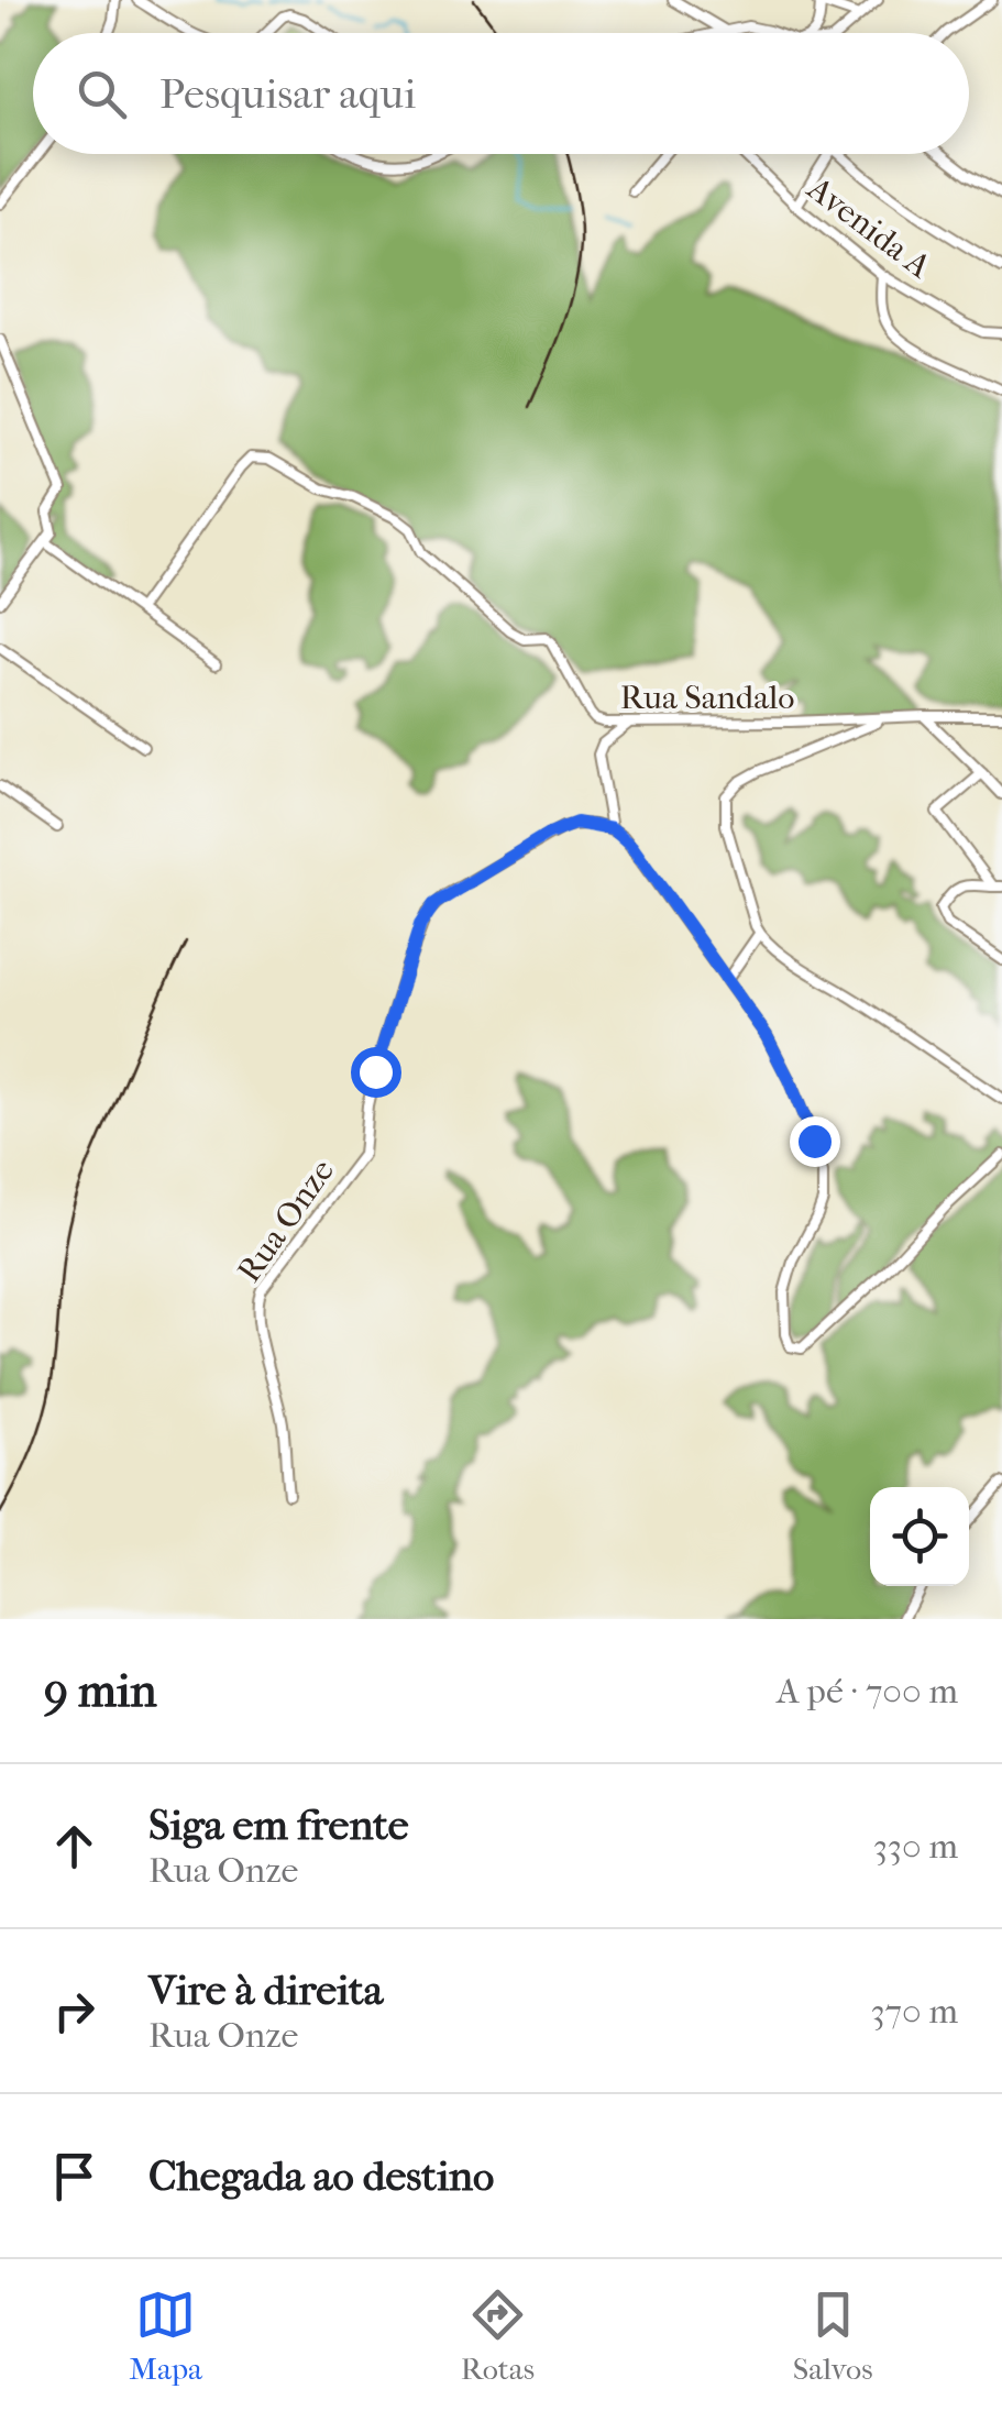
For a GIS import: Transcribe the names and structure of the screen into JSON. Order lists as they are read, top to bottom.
{
  "streets": {
    "street": ["Avenida A", "Rua Sandalo", "Rua Onze"]
  },
  "page": {
    "search": "Pesquisar aqui",
    "heading": ["9 min", "A pé · 700 m"],
    "list": [
      ["Siga em frente", "Rua Onze", "330 m"],
      ["Vire à direita", "Rua Onze", "370 m"],
      "Chegada ao destino"
    ],
    "nav": ["Mapa", "Rotas", "Salvos"]
  }
}
